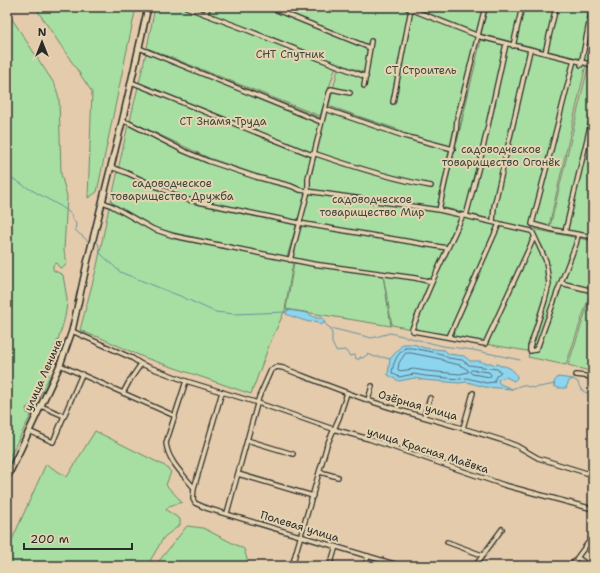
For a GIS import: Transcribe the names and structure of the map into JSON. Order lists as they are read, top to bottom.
{
  "streets": {
    "main road": ["улица Ленина"],
    "street": ["Озёрная улица", "улица Красная Маёвка", "Полевая улица"]
  },
  "crossings": [
    ["улица Ленина", "улица Красная Маёвка"],
    ["Озёрная улица", "улица Красная Маёвка"]
  ],
  "parks": [
    "СНТ Спутник",
    "СТ Строитель",
    "СТ Знамя Труда",
    "садоводческое товарищество Огонёк",
    "садоводческое товарищество Дружба",
    "садоводческое товарищество Мир"
  ],
  "scale_bar": "200 m",
  "north": "top"
}
